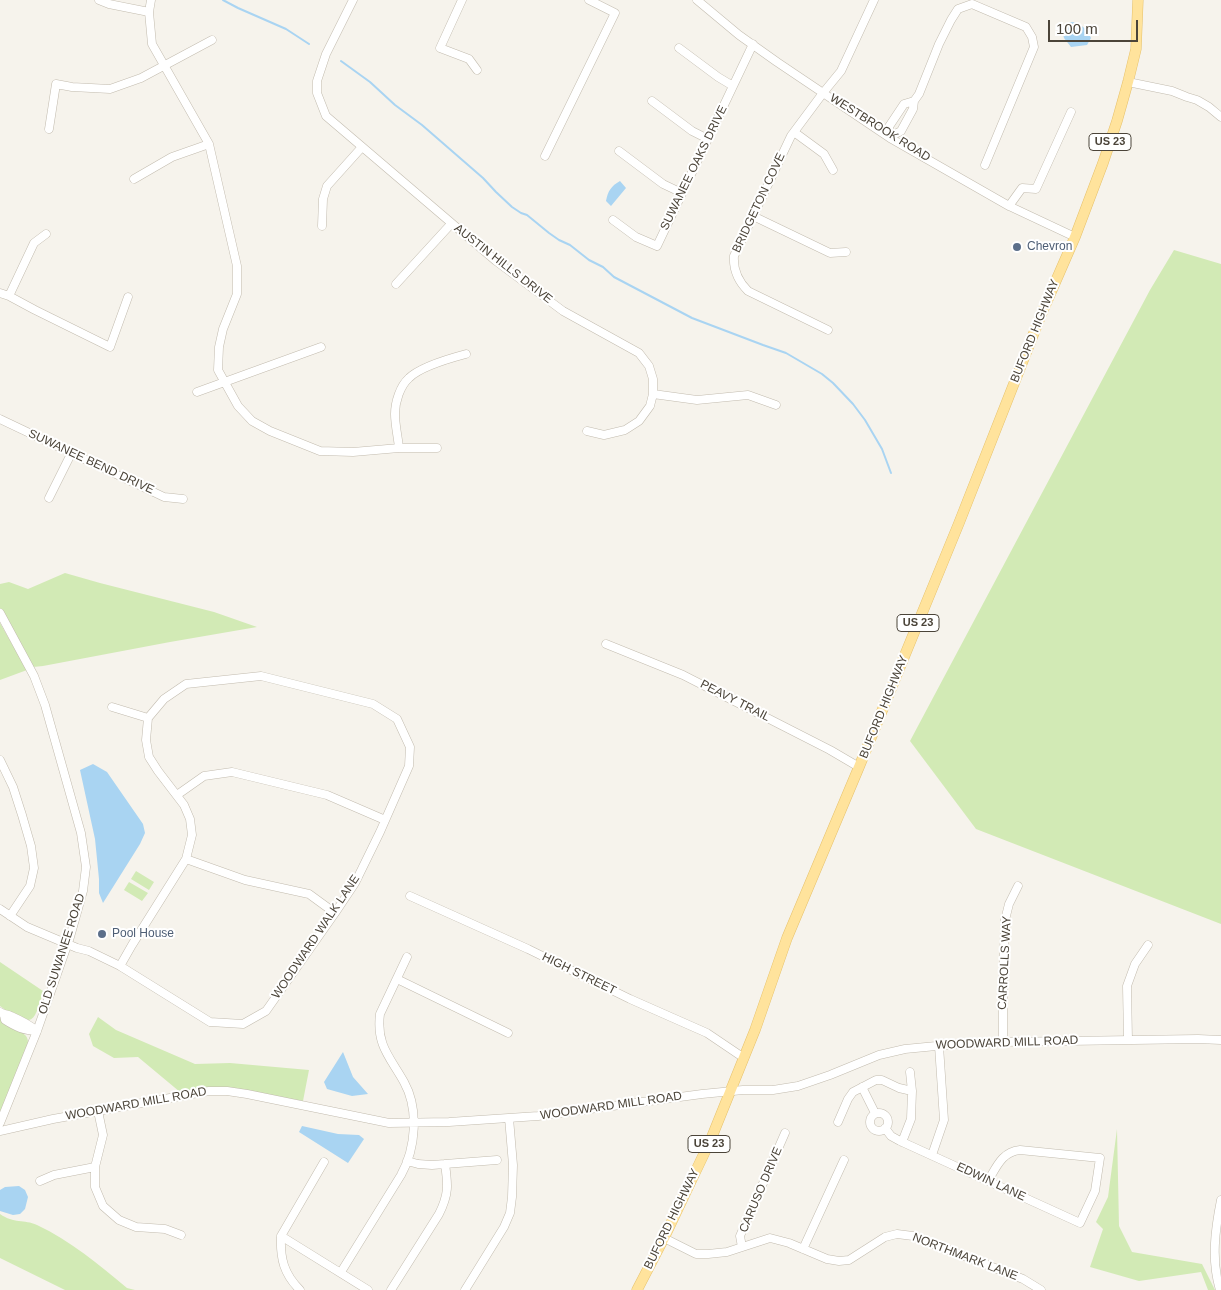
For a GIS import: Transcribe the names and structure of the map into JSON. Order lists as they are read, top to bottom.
{
  "streets": {
    "main road": ["US 23", "BUFORD HIGHWAY"],
    "street": [
      "WESTBROOK ROAD",
      "SUWANEE OAKS DRIVE",
      "BRIDGETON COVE",
      "AUSTIN HILLS DRIVE",
      "SUWANEE BEND DRIVE",
      "PEAVY TRAIL",
      "WOODWARD WALK LANE",
      "OLD SUWANEE ROAD",
      "CARROLLS WAY",
      "HIGH STREET",
      "WOODWARD MILL ROAD",
      "EDWIN LANE",
      "CARUSO DRIVE",
      "NORTHMARK LANE"
    ]
  },
  "crossings": [
    ["WESTBROOK ROAD", "SUWANEE OAKS DRIVE"],
    ["WESTBROOK ROAD", "BRIDGETON COVE"],
    ["WESTBROOK ROAD", "BUFORD HIGHWAY"],
    ["BUFORD HIGHWAY", "PEAVY TRAIL"],
    ["BUFORD HIGHWAY", "HIGH STREET"],
    ["BUFORD HIGHWAY", "WOODWARD MILL ROAD"],
    ["BUFORD HIGHWAY", "NORTHMARK LANE"],
    ["WOODWARD WALK LANE", "OLD SUWANEE ROAD"],
    ["CARROLLS WAY", "WOODWARD MILL ROAD"],
    ["CARUSO DRIVE", "NORTHMARK LANE"]
  ],
  "places": ["Chevron", "Pool House"],
  "scale_bar": "100 m"
}
